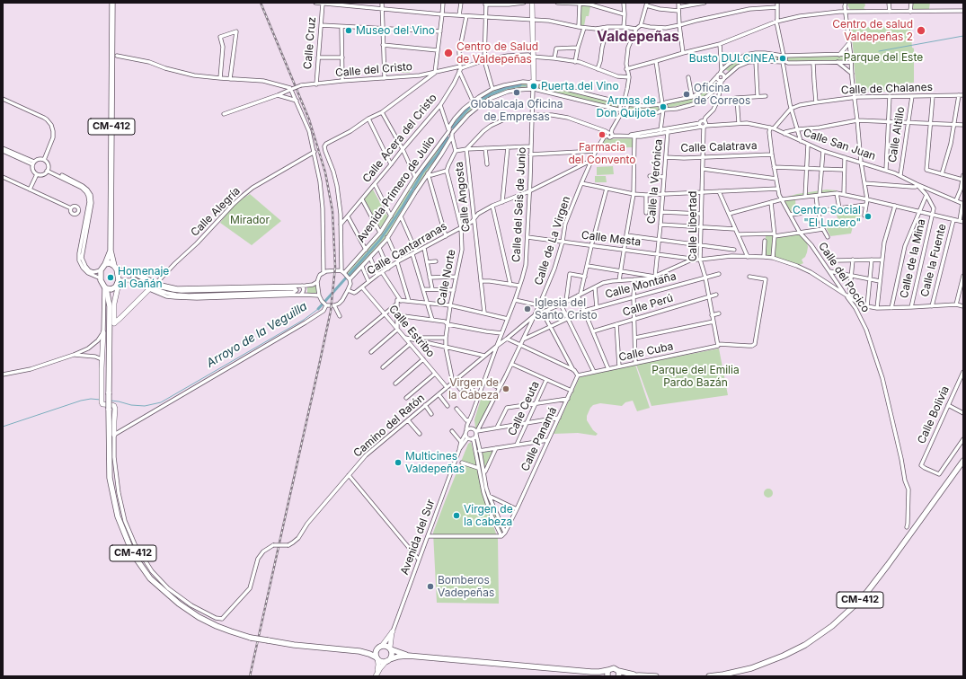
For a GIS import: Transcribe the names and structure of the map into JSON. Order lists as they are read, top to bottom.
{
  "streets": {
    "main road": ["CM-412"],
    "street": [
      "Calle Cruz",
      "Calle del Cristo",
      "Calle de Chalanes",
      "Calle Altillo",
      "Calle Acera del Cristo",
      "Calle San Juan",
      "Calle Calatrava",
      "Calle la Verónica",
      "Avenida Primero de Julio",
      "Calle Angosta",
      "Calle del Seis de Junio",
      "Calle Alegría",
      "Calle Libertad",
      "Calle Mesta",
      "Calle de La Virgen",
      "Calle Cantarranas",
      "Calle de la Mina",
      "Calle la Fuente",
      "Calle Norte",
      "Calle del Pocico",
      "Calle Montaña",
      "Calle Perú",
      "Calle Estribo",
      "Calle Cuba",
      "Calle Ceuta",
      "Calle Bolivia",
      "Camino del Ratón",
      "Calle Panamá",
      "Avenida del Sur"
    ]
  },
  "crossings": [
    ["Calle Cruz", "Calle del Cristo"],
    ["Calle del Cristo", "Calle Acera del Cristo"],
    ["Calle de Chalanes", "Calle Altillo"],
    ["CM-412", "Avenida del Sur"],
    ["Calle Altillo", "Calle San Juan"],
    ["Calle San Juan", "Calle Libertad"],
    ["Calle San Juan", "Calle del Pocico"],
    ["Calle Calatrava", "Calle la Verónica"],
    ["Calle Calatrava", "Calle Libertad"],
    ["Calle Calatrava", "Calle del Pocico"],
    ["Calle la Verónica", "Calle Mesta"],
    ["Avenida Primero de Julio", "Calle del Seis de Junio"],
    ["Avenida Primero de Julio", "Calle de La Virgen"],
    ["Avenida Primero de Julio", "Calle Cantarranas"],
    ["Calle Angosta", "Calle del Seis de Junio"],
    ["Calle Angosta", "Calle de La Virgen"],
    ["Calle Angosta", "Calle Cantarranas"],
    ["Calle del Seis de Junio", "Calle Mesta"],
    ["Calle del Seis de Junio", "Calle de La Virgen"],
    ["Calle del Seis de Junio", "Calle Cantarranas"],
    ["Calle del Seis de Junio", "Camino del Ratón"],
    ["Calle del Seis de Junio", "Avenida del Sur"],
    ["Calle Libertad", "Calle Mesta"],
    ["Calle Libertad", "Calle Montaña"],
    ["Calle Libertad", "Calle Perú"],
    ["Calle Libertad", "Calle Cuba"],
    ["Calle Mesta", "Calle de La Virgen"],
    ["Calle Mesta", "Calle de la Mina"],
    ["Calle Mesta", "Calle la Fuente"],
    ["Calle Mesta", "Calle del Pocico"],
    ["Calle de La Virgen", "Calle Cantarranas"],
    ["Calle de La Virgen", "Calle Montaña"],
    ["Calle de La Virgen", "Camino del Ratón"],
    ["Calle de La Virgen", "Avenida del Sur"],
    ["Calle Cantarranas", "Calle Norte"],
    ["Calle Cantarranas", "Calle Estribo"],
    ["Calle Norte", "Camino del Ratón"],
    ["Calle Estribo", "Camino del Ratón"],
    ["Calle Cuba", "Calle Panamá"]
  ],
  "districts": ["Valdepeñas"],
  "water": ["Arroyo de la Veguilla"],
  "parks": ["Parque del Este", "Mirador", "Parque del Emilia Pardo Bazán"],
  "places": [
    "Museo del Vino",
    "Centro de salud Valdepeñas 2",
    "Centro de Salud de Valdepeñas",
    "Busto DULCINEA",
    "Puerta del Vino",
    "Globalcaja Oficina de Empresas",
    "Oficina de Correos",
    "Armas de Don Quijote",
    "Farmacia del Convento",
    "Centro Social \"El Lucero\"",
    "Homenaje al Gañán",
    "Iglesia del Santo Cristo",
    "Virgen de la Cabeza",
    "Multicines Valdepeñas",
    "Virgen de la cabeza",
    "Bomberos Vadepeñas"
  ]
}
